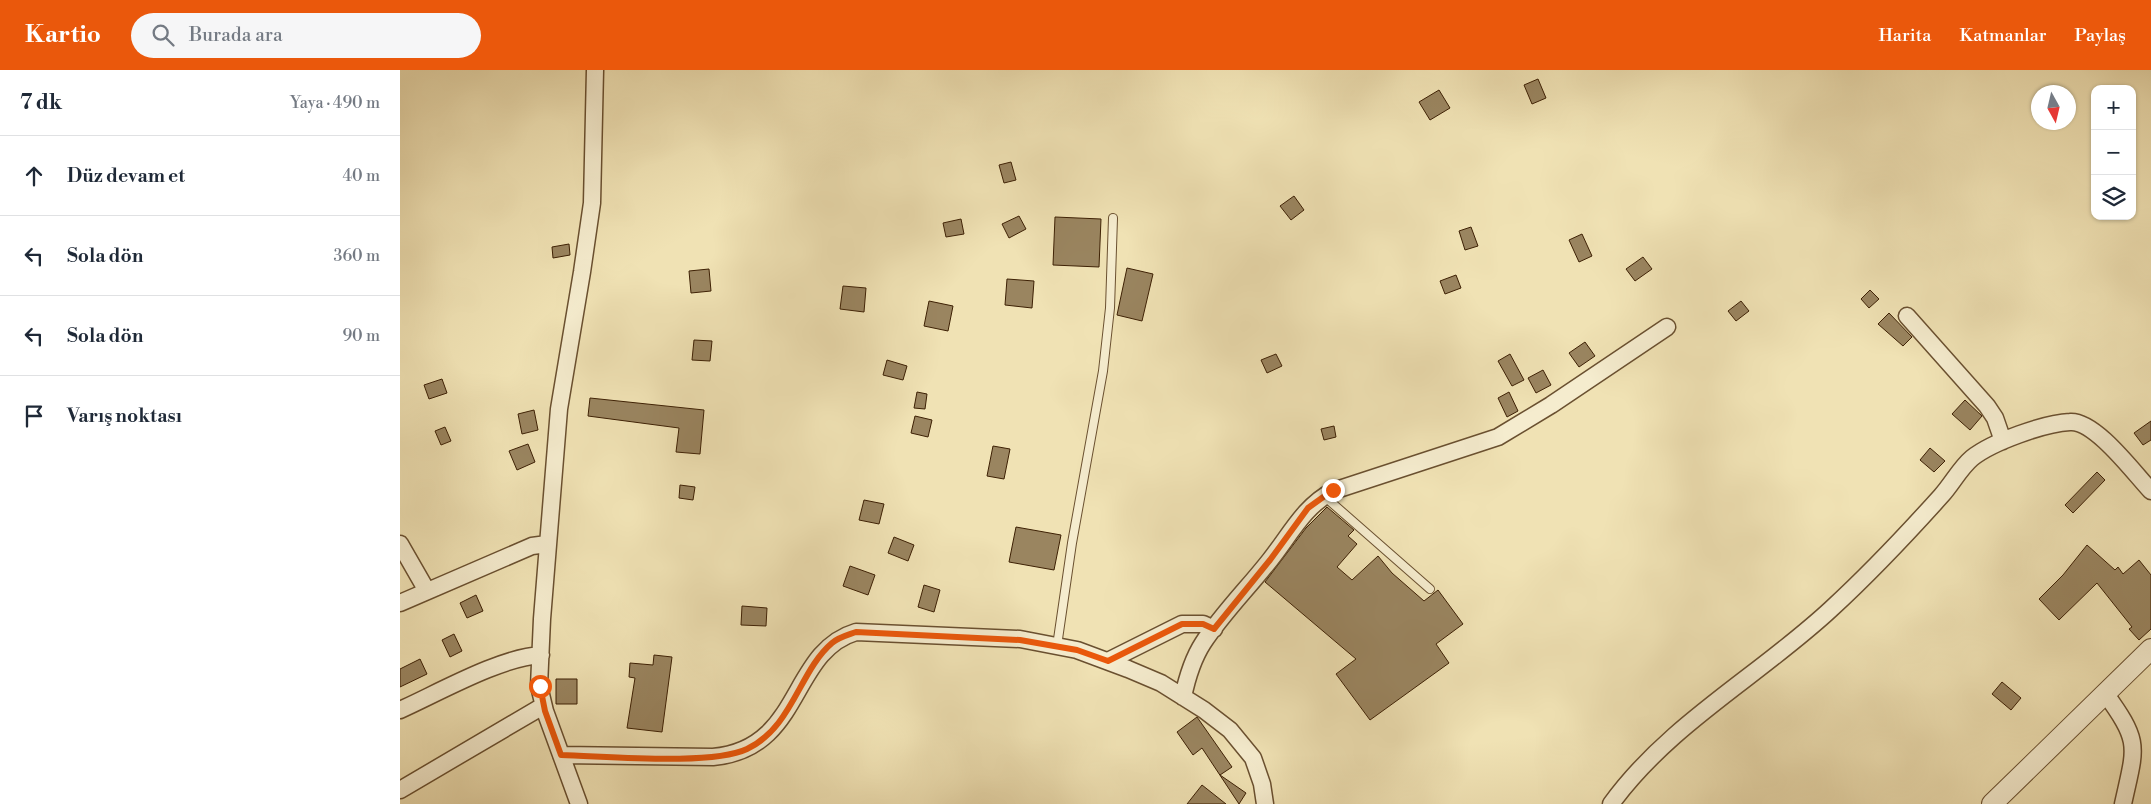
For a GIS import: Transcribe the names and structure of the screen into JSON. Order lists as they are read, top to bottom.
{
  "north": "bottom",
  "page": {
    "header": "Kartio",
    "search": "Burada ara",
    "nav": ["Harita", "Katmanlar", "Paylaş"],
    "heading": ["7 dk", "Yaya · 490 m"],
    "map_buttons": ["+", "−"],
    "list": [
      ["Düz devam et", "40 m"],
      ["Sola dön", "360 m"],
      ["Sola dön", "90 m"],
      "Varış noktası"
    ]
  }
}
